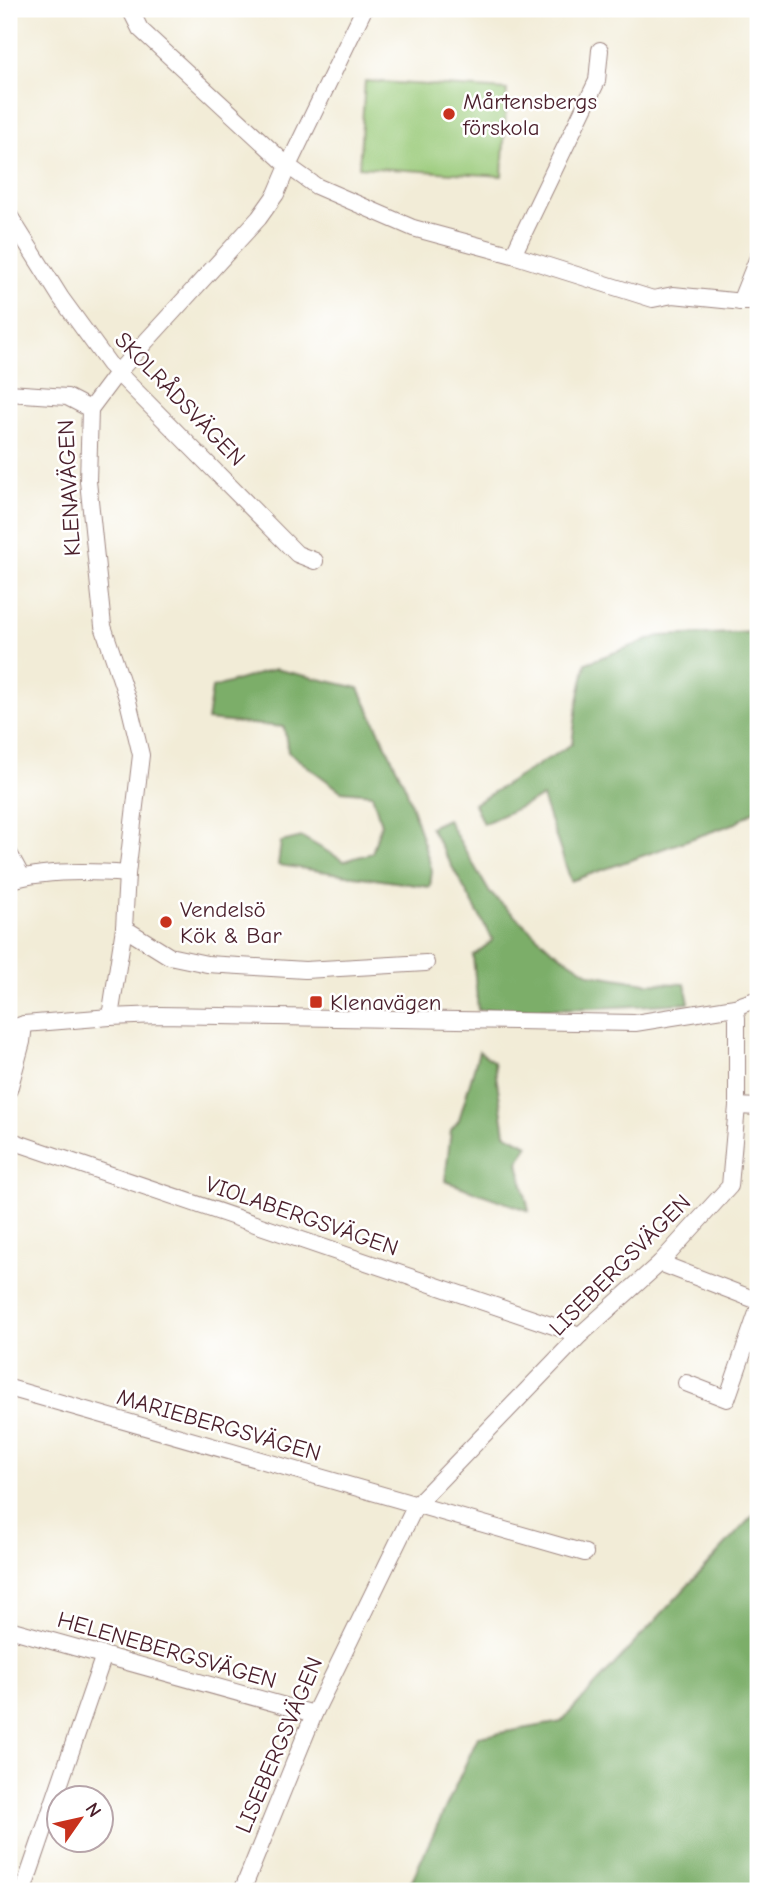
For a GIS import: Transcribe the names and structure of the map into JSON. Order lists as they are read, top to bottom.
{
  "streets": {
    "street": [
      "SKOLRÅDSVÄGEN",
      "KLENAVÄGEN",
      "VIOLABERGSVÄGEN",
      "LISEBERGSVÄGEN",
      "MARIEBERGSVÄGEN",
      "HELENEBERGSVÄGEN"
    ]
  },
  "crossings": [
    ["VIOLABERGSVÄGEN", "LISEBERGSVÄGEN"],
    ["LISEBERGSVÄGEN", "MARIEBERGSVÄGEN"],
    ["LISEBERGSVÄGEN", "HELENEBERGSVÄGEN"]
  ],
  "places": {
    "other": ["Mårtensbergs förskola", "Vendelsö Kök & Bar"],
    "transit": ["Klenavägen"]
  },
  "north": "top right"
}
